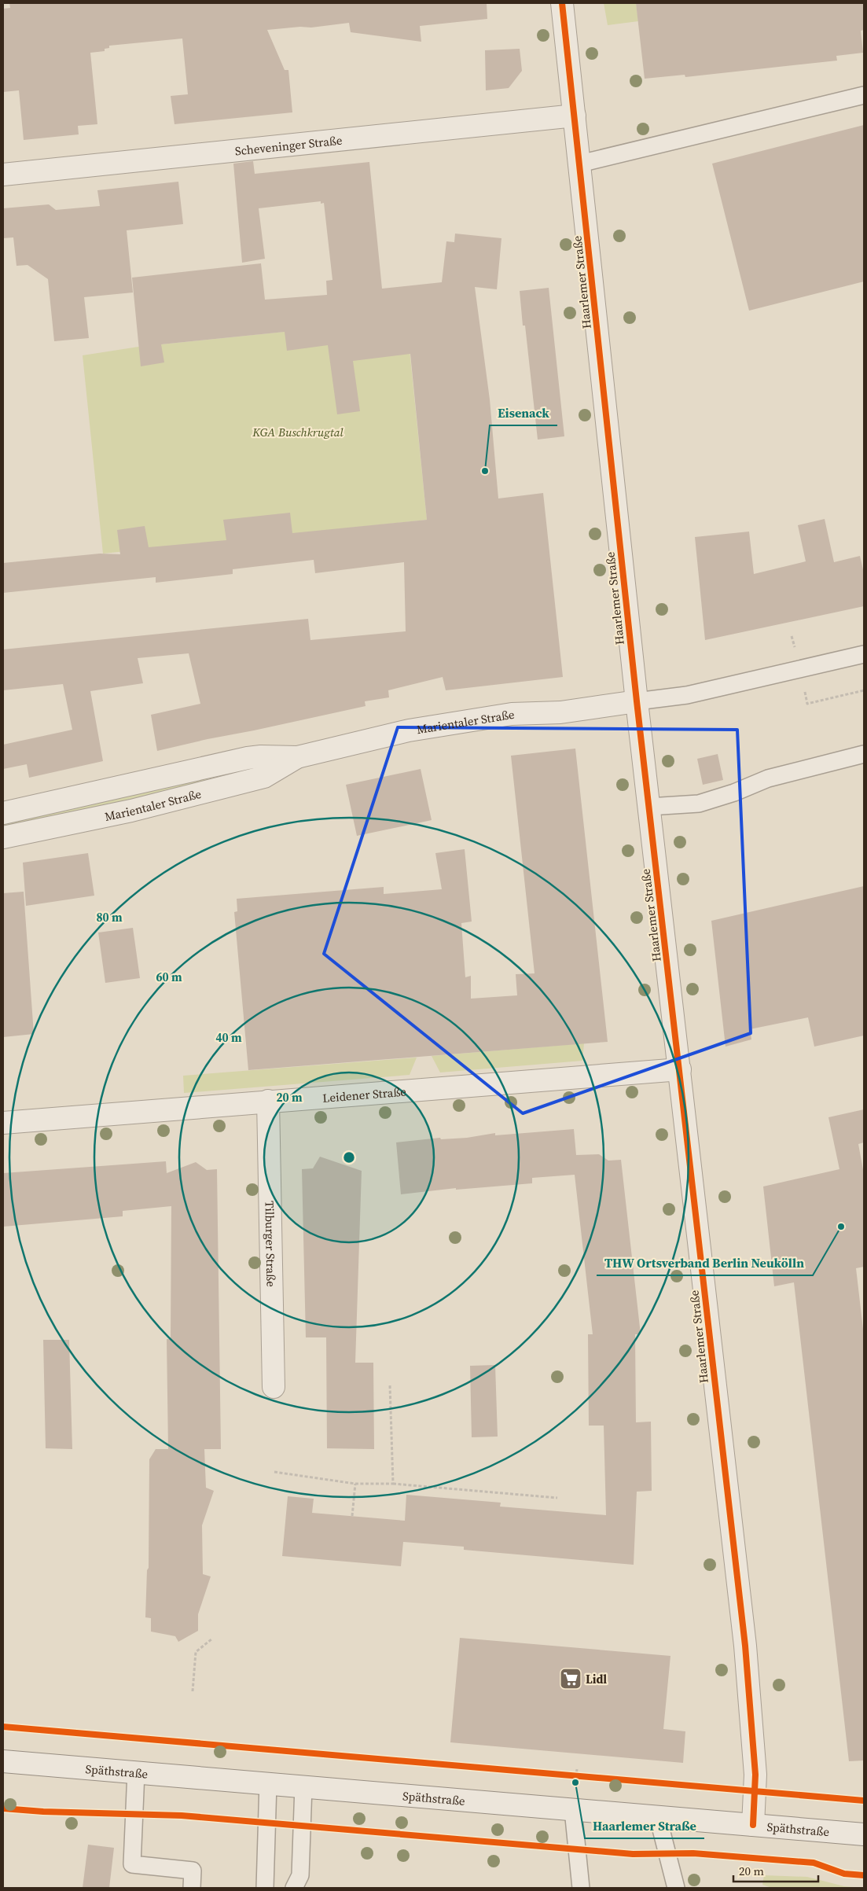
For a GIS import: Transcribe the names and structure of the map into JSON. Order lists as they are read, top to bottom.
{
  "streets": {
    "street": [
      "Scheveninger Straße",
      "Haarlemer Straße",
      "Marientaler Straße",
      "Leidener Straße",
      "Tilburger Straße",
      "Späthstraße"
    ]
  },
  "crossings": [
    ["Scheveninger Straße", "Haarlemer Straße"],
    ["Haarlemer Straße", "Marientaler Straße"],
    ["Haarlemer Straße", "Leidener Straße"],
    ["Haarlemer Straße", "Späthstraße"],
    ["Leidener Straße", "Tilburger Straße"]
  ],
  "parks": ["KGA Buschkrugtal"],
  "places": {
    "other": ["Eisenack", "THW Ortsverband Berlin Neukölln", "Haarlemer Straße"],
    "supermarket": ["Lidl"]
  },
  "scale_bar": "20 m",
  "rings": [
    "80 m",
    "60 m",
    "40 m",
    "20 m"
  ]
}
